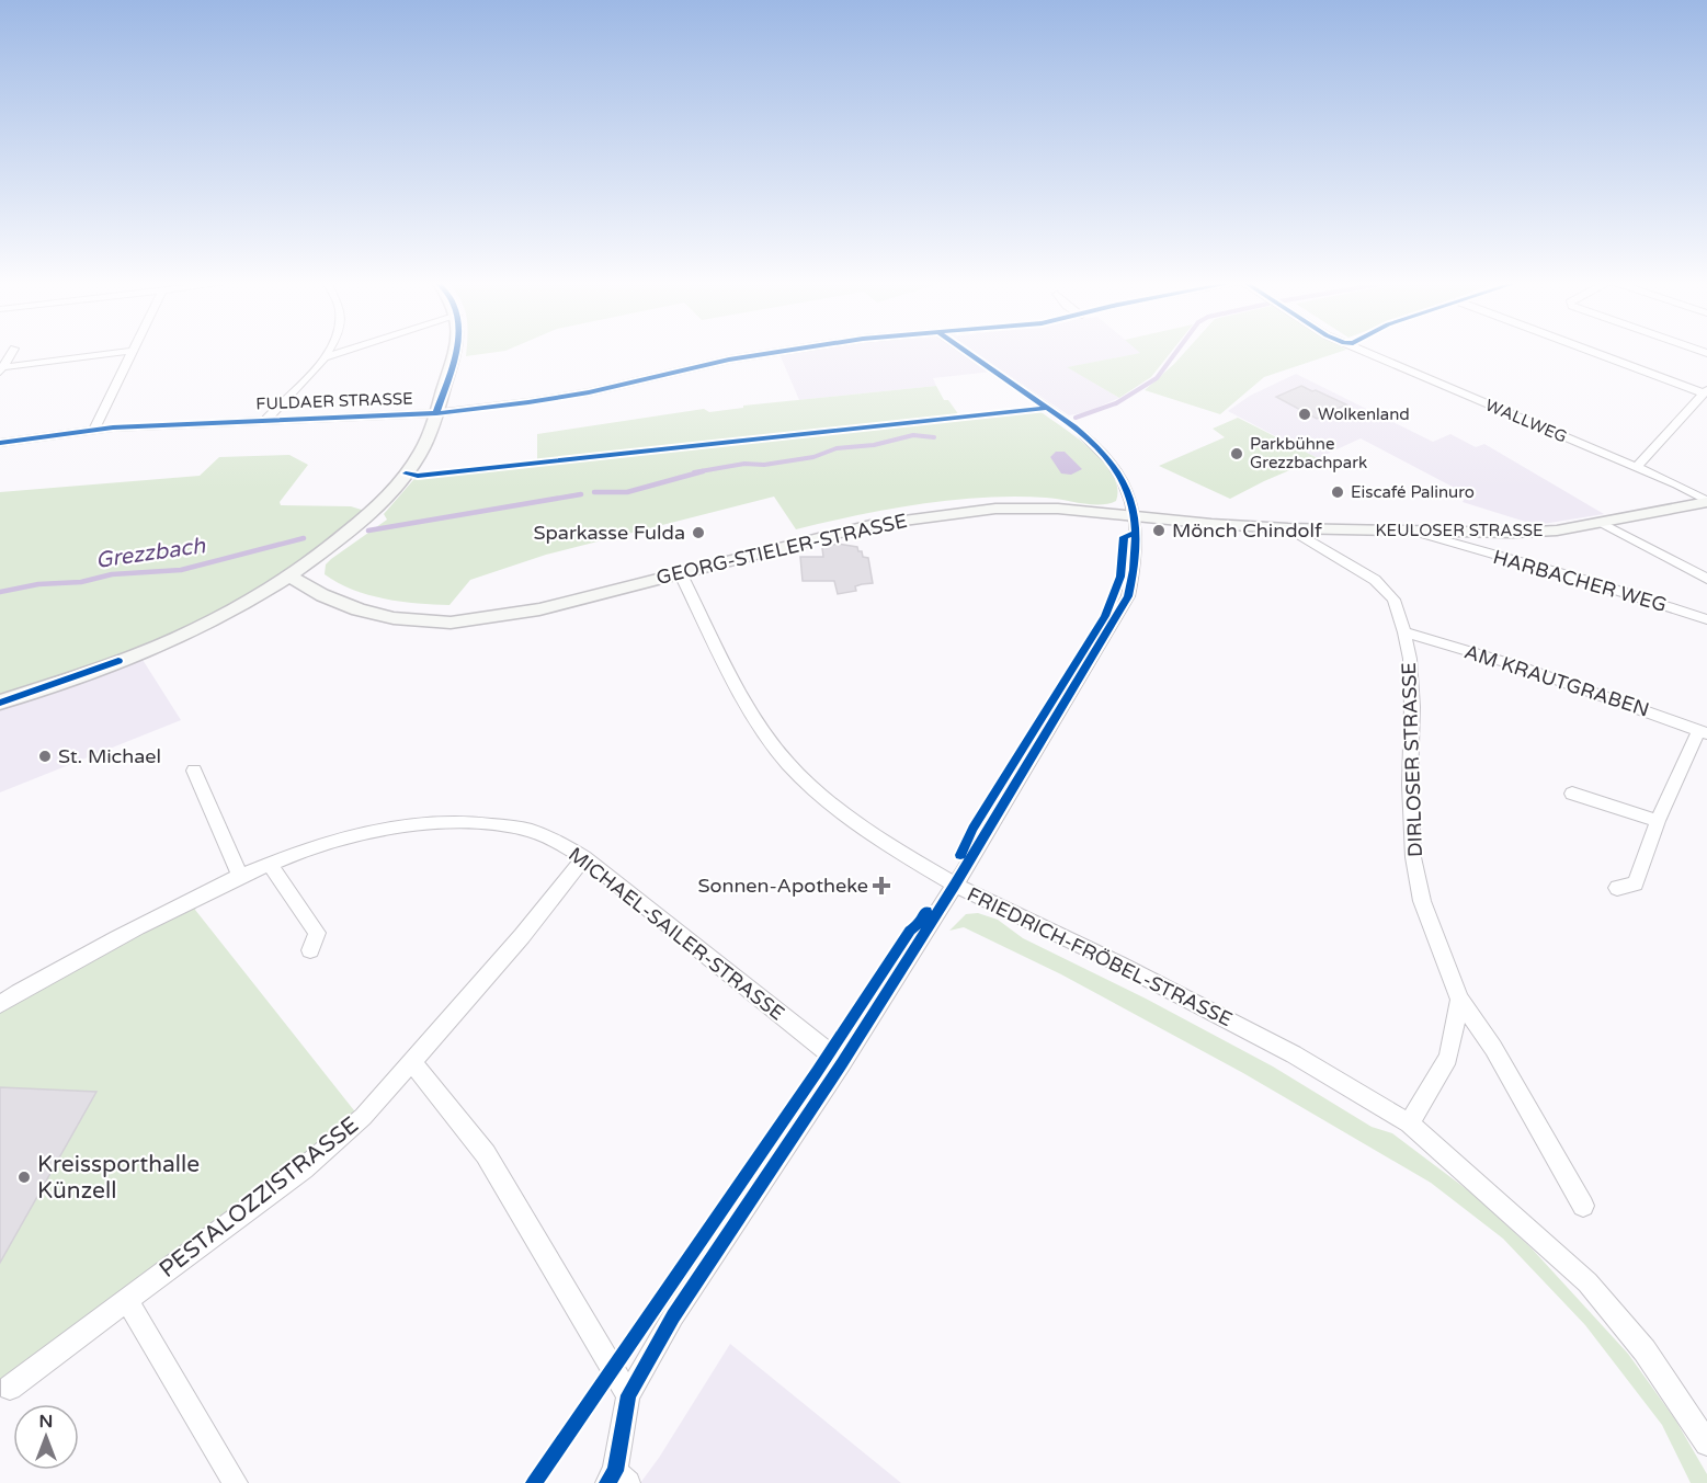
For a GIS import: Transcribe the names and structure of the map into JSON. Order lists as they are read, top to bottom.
{
  "streets": {
    "street": [
      "FULDAER STRASSE",
      "WALLWEG",
      "KEULOSER STRASSE",
      "GEORG-STIELER-STRASSE",
      "HARBACHER WEG",
      "AM KRAUTGRABEN",
      "DIRLOSER STRASSE",
      "MICHAEL-SAILER-STRASSE",
      "FRIEDRICH-FRÖBEL-STRASSE",
      "PESTALOZZISTRASSE"
    ]
  },
  "crossings": [
    ["WALLWEG", "KEULOSER STRASSE"],
    ["KEULOSER STRASSE", "GEORG-STIELER-STRASSE"],
    ["KEULOSER STRASSE", "HARBACHER WEG"],
    ["KEULOSER STRASSE", "DIRLOSER STRASSE"],
    ["GEORG-STIELER-STRASSE", "DIRLOSER STRASSE"],
    ["GEORG-STIELER-STRASSE", "FRIEDRICH-FRÖBEL-STRASSE"],
    ["AM KRAUTGRABEN", "DIRLOSER STRASSE"],
    ["MICHAEL-SAILER-STRASSE", "PESTALOZZISTRASSE"]
  ],
  "water": ["Grezzbach"],
  "places": {
    "other": [
      "Wolkenland",
      "Parkbühne Grezzbachpark",
      "Eiscafé Palinuro",
      "Mönch Chindolf",
      "Sparkasse Fulda",
      "St. Michael",
      "Kreissporthalle Künzell"
    ],
    "health": ["Sonnen-Apotheke"]
  },
  "north": "top"
}
